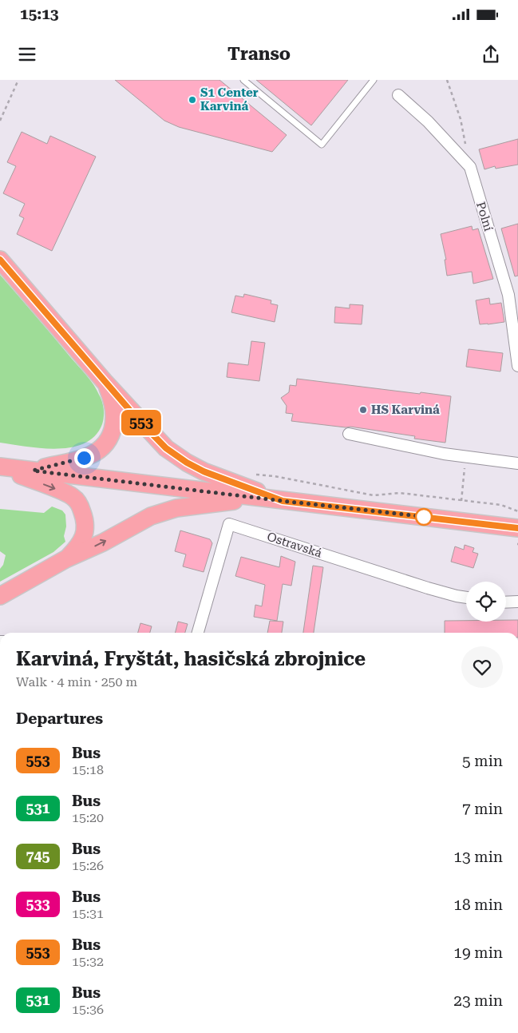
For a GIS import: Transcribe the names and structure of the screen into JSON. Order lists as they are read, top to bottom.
{
  "streets": {
    "street": ["Polní", "Ostravská"]
  },
  "places": ["S1 Center Karviná", "HS Karviná"],
  "lines": ["bus line 553"],
  "page": {
    "status": "15:13",
    "header": "Transo",
    "on_map": "553",
    "heading": [
      ["Karviná, Fryštát, hasičská zbrojnice", "Walk · 4 min · 250 m"],
      "Departures"
    ],
    "list": [
      {
        "mark": "553",
        "name": "Bus",
        "note": "15:18",
        "value": "5 min"
      },
      {
        "mark": "531",
        "name": "Bus",
        "note": "15:20",
        "value": "7 min"
      },
      {
        "mark": "745",
        "name": "Bus",
        "note": "15:26",
        "value": "13 min"
      },
      {
        "mark": "533",
        "name": "Bus",
        "note": "15:31",
        "value": "18 min"
      },
      {
        "mark": "553",
        "name": "Bus",
        "note": "15:32",
        "value": "19 min"
      },
      {
        "mark": "531",
        "name": "Bus",
        "note": "15:36",
        "value": "23 min"
      }
    ]
  }
}
